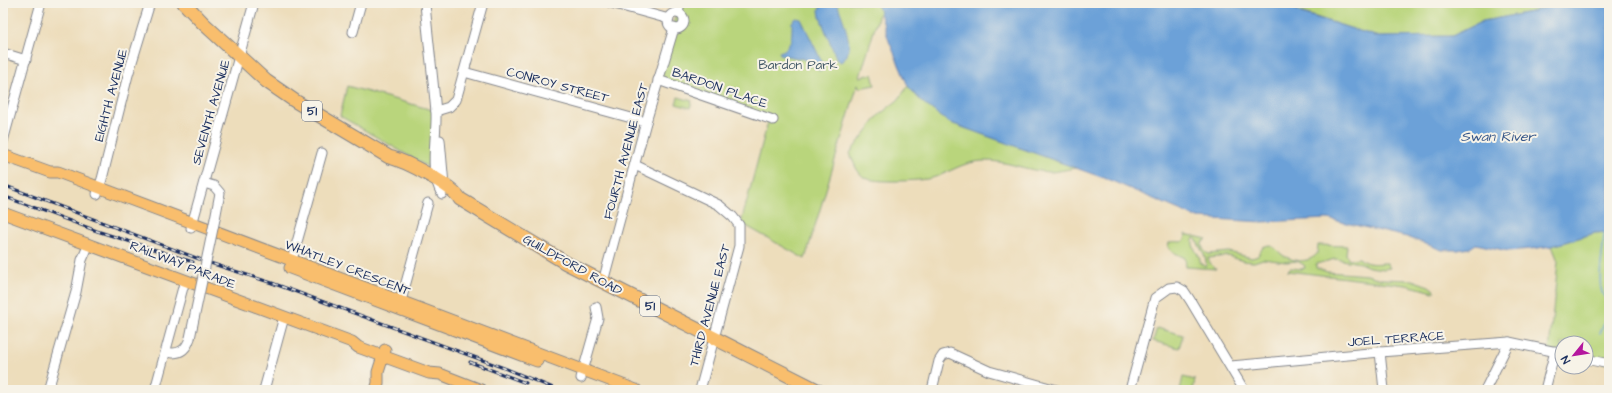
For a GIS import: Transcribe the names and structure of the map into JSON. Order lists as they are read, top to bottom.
{
  "streets": {
    "highway": ["51", "GUILDFORD ROAD"],
    "main road": ["RAILWAY PARADE", "WHATLEY CRESCENT"],
    "street": [
      "CONROY STREET",
      "BARDON PLACE",
      "EIGHTH AVENUE",
      "SEVENTH AVENUE",
      "FOURTH AVENUE EAST",
      "THIRD AVENUE EAST",
      "JOEL TERRACE"
    ]
  },
  "crossings": [
    ["CONROY STREET", "FOURTH AVENUE EAST"],
    ["BARDON PLACE", "FOURTH AVENUE EAST"],
    ["EIGHTH AVENUE", "WHATLEY CRESCENT"],
    ["SEVENTH AVENUE", "GUILDFORD ROAD"],
    ["SEVENTH AVENUE", "WHATLEY CRESCENT"],
    ["FOURTH AVENUE EAST", "GUILDFORD ROAD"],
    ["FOURTH AVENUE EAST", "THIRD AVENUE EAST"],
    ["GUILDFORD ROAD", "THIRD AVENUE EAST"]
  ],
  "water": ["Swan River"],
  "parks": ["Bardon Park"],
  "north": "bottom left"
}
